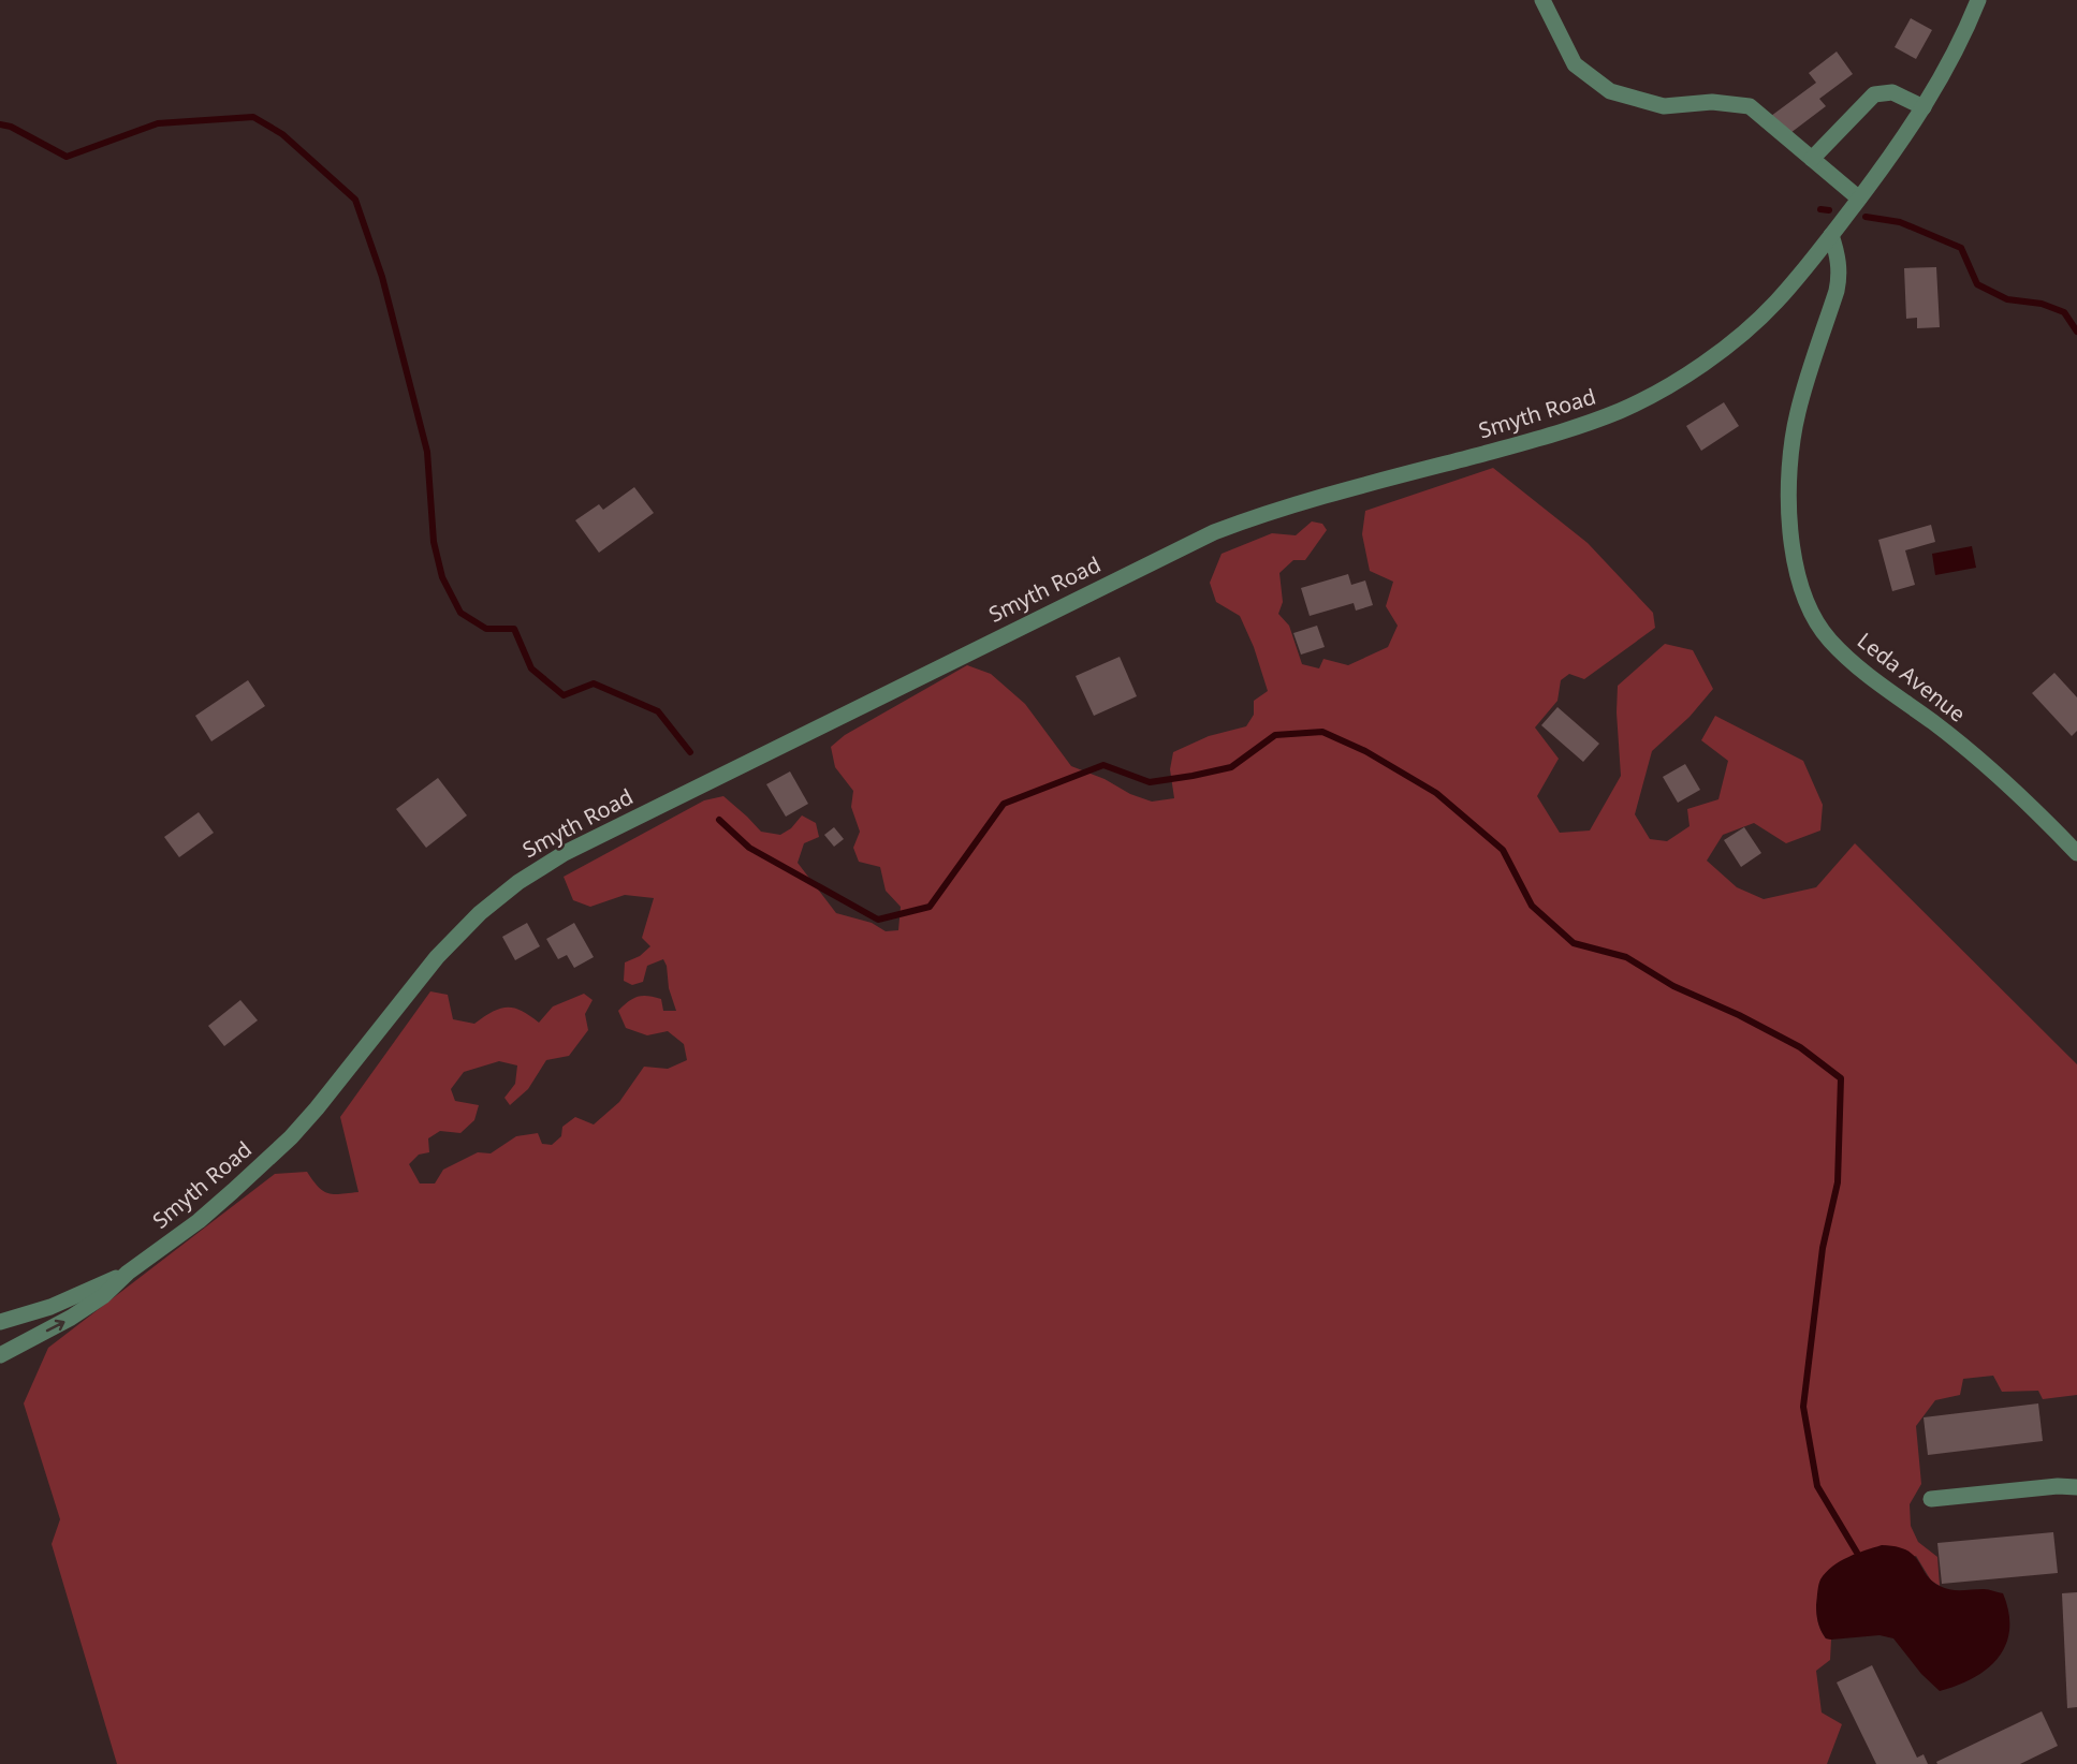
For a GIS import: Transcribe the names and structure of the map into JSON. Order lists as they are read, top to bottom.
{
  "streets": {
    "street": ["Smyth Road", "Leda Avenue"]
  },
  "crossings": [
    ["Smyth Road", "Leda Avenue"]
  ]
}
